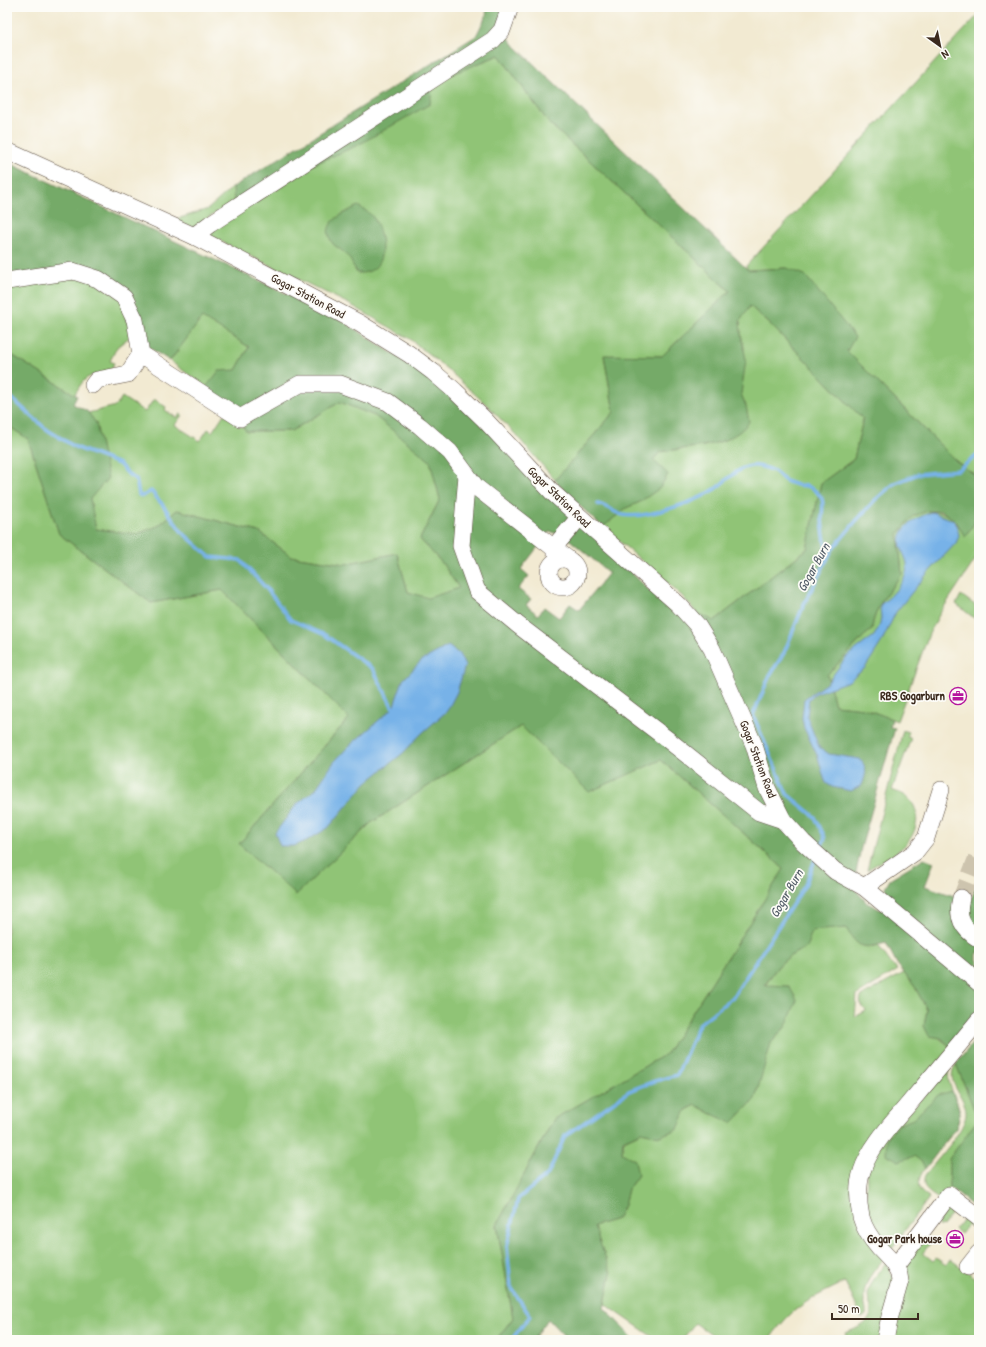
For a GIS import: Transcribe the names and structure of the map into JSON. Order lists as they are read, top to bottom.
{
  "streets": {
    "street": ["Gogar Station Road"]
  },
  "water": ["Gogar Burn"],
  "places": {
    "office": ["RBS Gogarburn", "Gogar Park house"]
  },
  "scale_bar": "50 m",
  "north": "bottom right"
}
